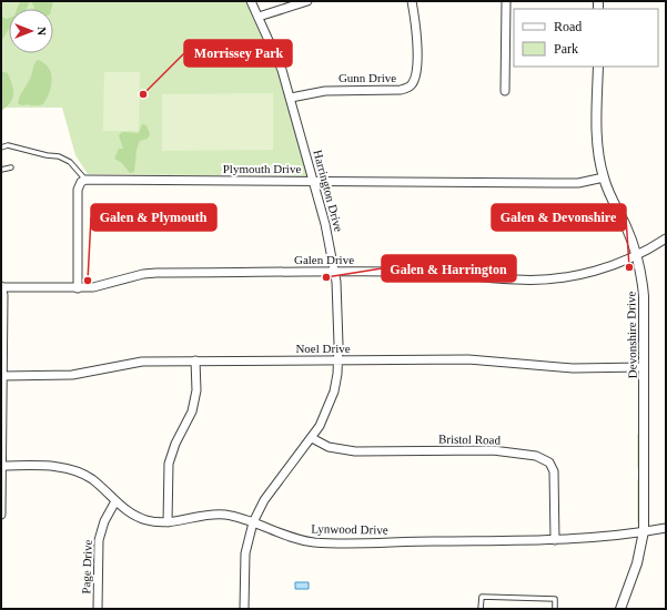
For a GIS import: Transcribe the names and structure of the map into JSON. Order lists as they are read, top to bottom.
{
  "streets": {
    "street": [
      "Gunn Drive",
      "Plymouth Drive",
      "Harrington Drive",
      "Galen Drive",
      "Devonshire Drive",
      "Noel Drive",
      "Bristol Road",
      "Lynwood Drive",
      "Page Drive"
    ]
  },
  "crossings": [
    ["Gunn Drive", "Harrington Drive"],
    ["Plymouth Drive", "Harrington Drive"],
    ["Plymouth Drive", "Devonshire Drive"],
    ["Harrington Drive", "Galen Drive"],
    ["Harrington Drive", "Noel Drive"],
    ["Harrington Drive", "Bristol Road"],
    ["Harrington Drive", "Lynwood Drive"],
    ["Galen Drive", "Devonshire Drive"],
    ["Devonshire Drive", "Noel Drive"],
    ["Devonshire Drive", "Lynwood Drive"],
    ["Bristol Road", "Lynwood Drive"],
    ["Lynwood Drive", "Page Drive"]
  ],
  "places": [
    "Morrissey Park",
    "Galen & Devonshire",
    "Galen & Harrington",
    "Galen & Plymouth"
  ],
  "legend": ["Road", "Park"],
  "north": "right"
}
